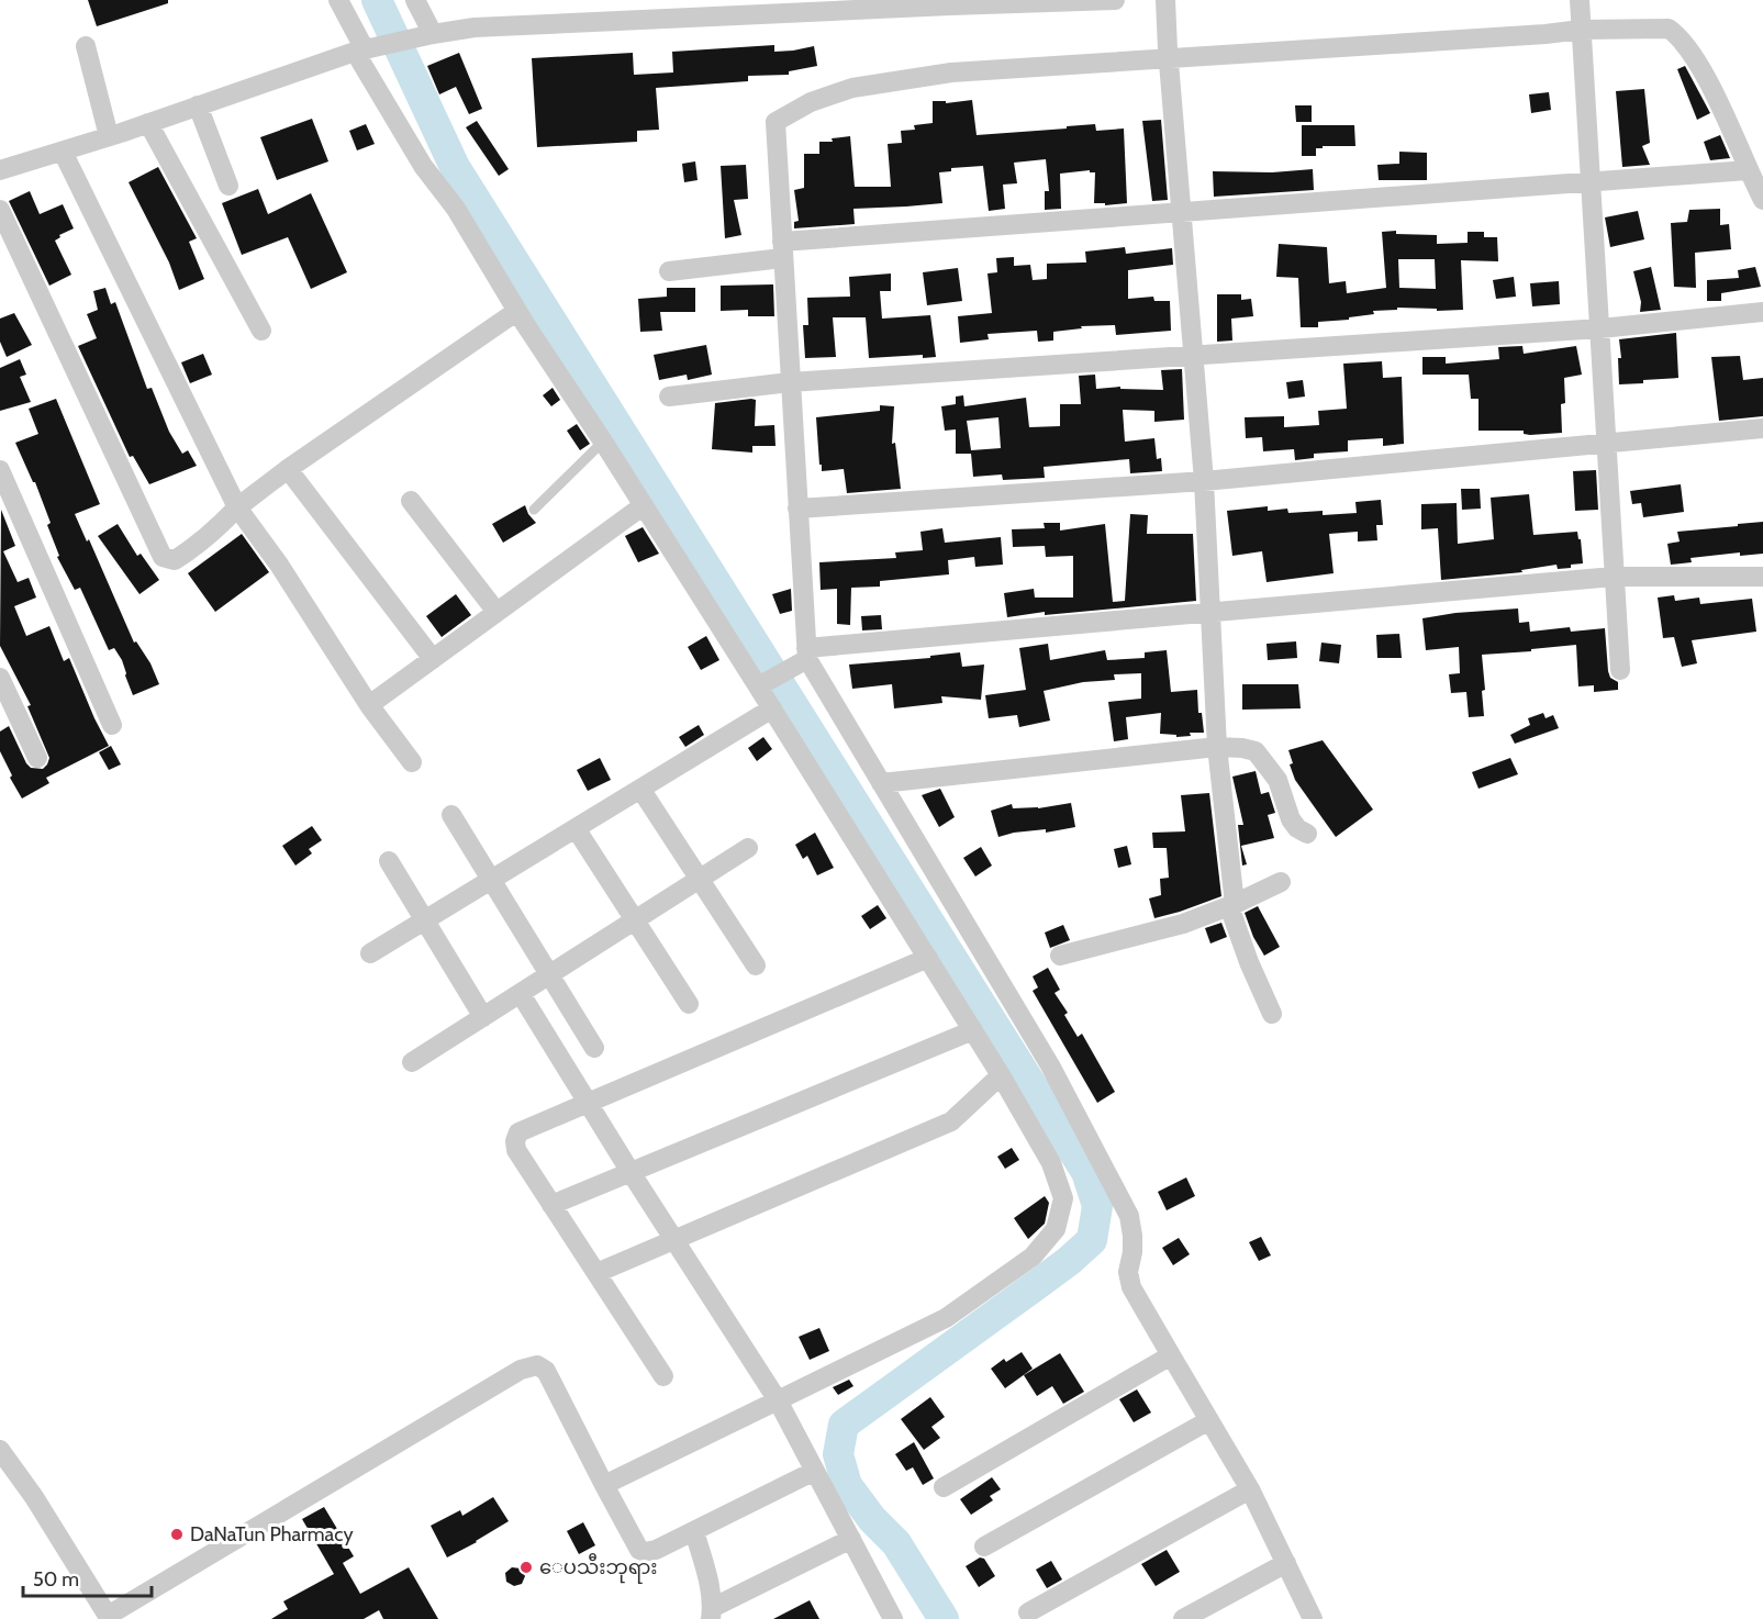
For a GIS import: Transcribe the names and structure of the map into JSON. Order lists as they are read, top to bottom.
{
  "places": ["DaNaTun Pharmacy", "ေပသီးဘုရား"],
  "scale_bar": "50 m"
}
